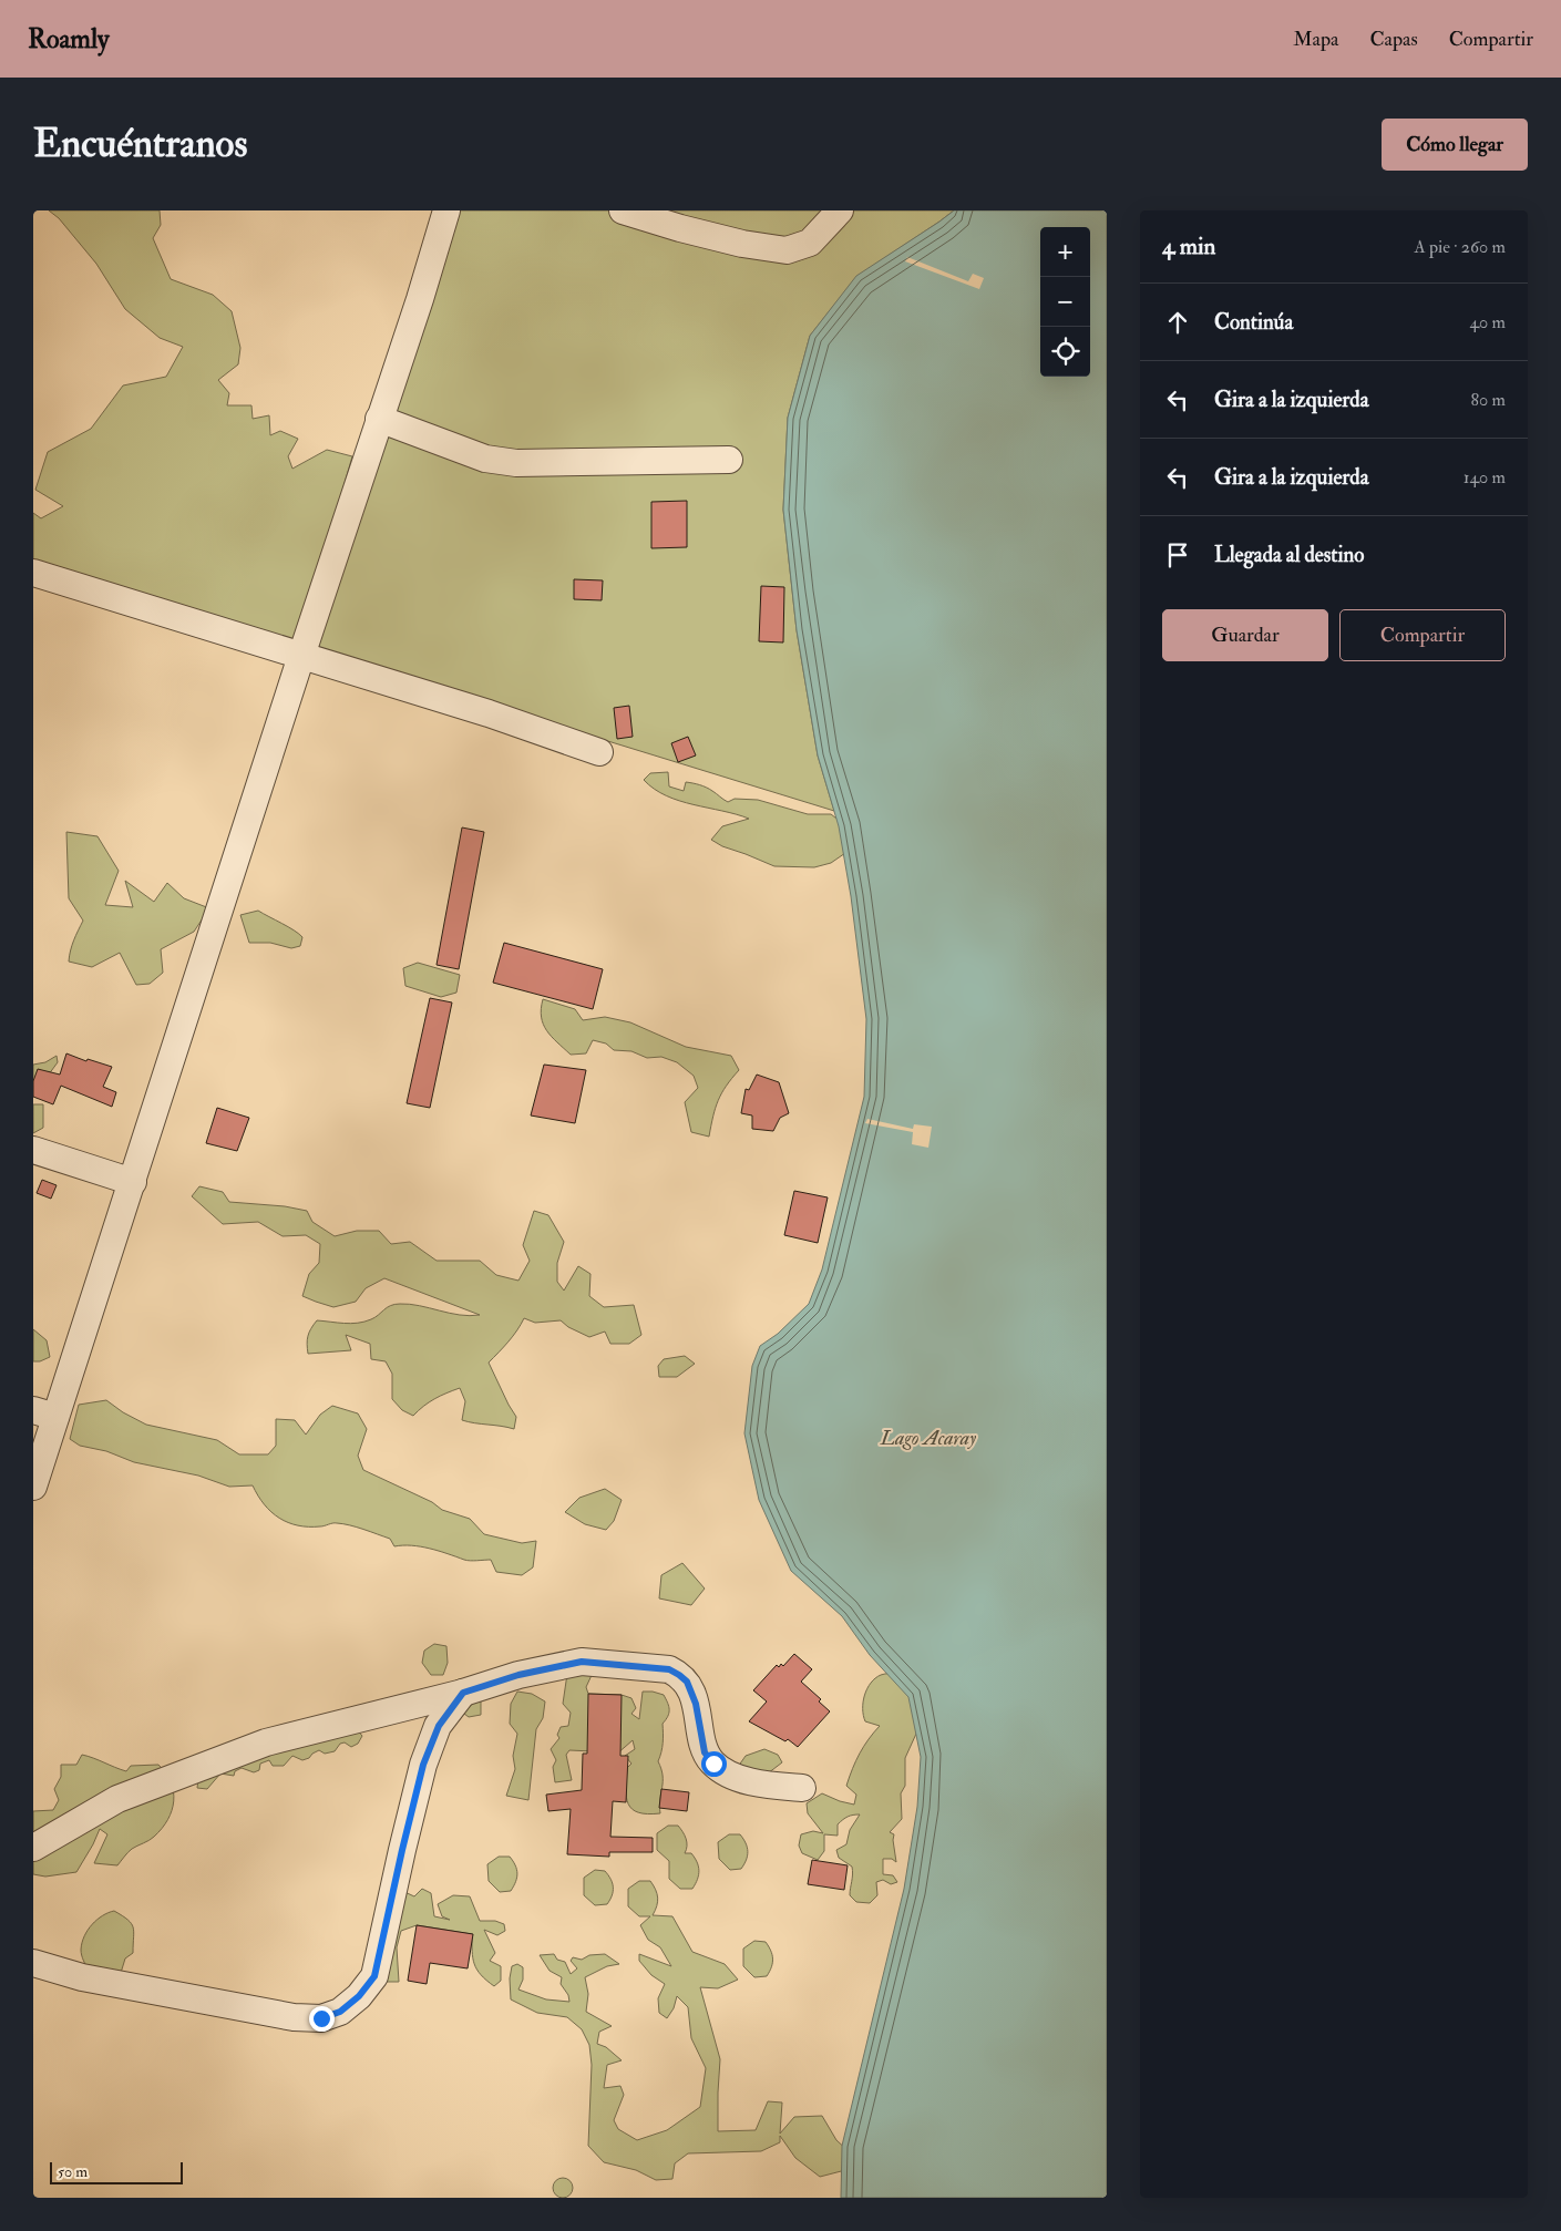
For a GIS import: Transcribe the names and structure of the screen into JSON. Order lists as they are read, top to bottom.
{
  "water": ["Lago Acaray"],
  "scale_bar": "50 m",
  "page": {
    "header": "Roamly",
    "nav": ["Mapa", "Capas", "Compartir"],
    "buttons": [
      "Cómo llegar",
      ["Guardar", "Compartir"]
    ],
    "title": "Encuéntranos",
    "heading": ["4 min", "A pie · 260 m"],
    "map_buttons": ["+", "−"],
    "list": [
      ["Continúa", "40 m"],
      ["Gira a la izquierda", "80 m"],
      ["Gira a la izquierda", "140 m"],
      "Llegada al destino"
    ],
    "scale": "50 m"
  }
}
